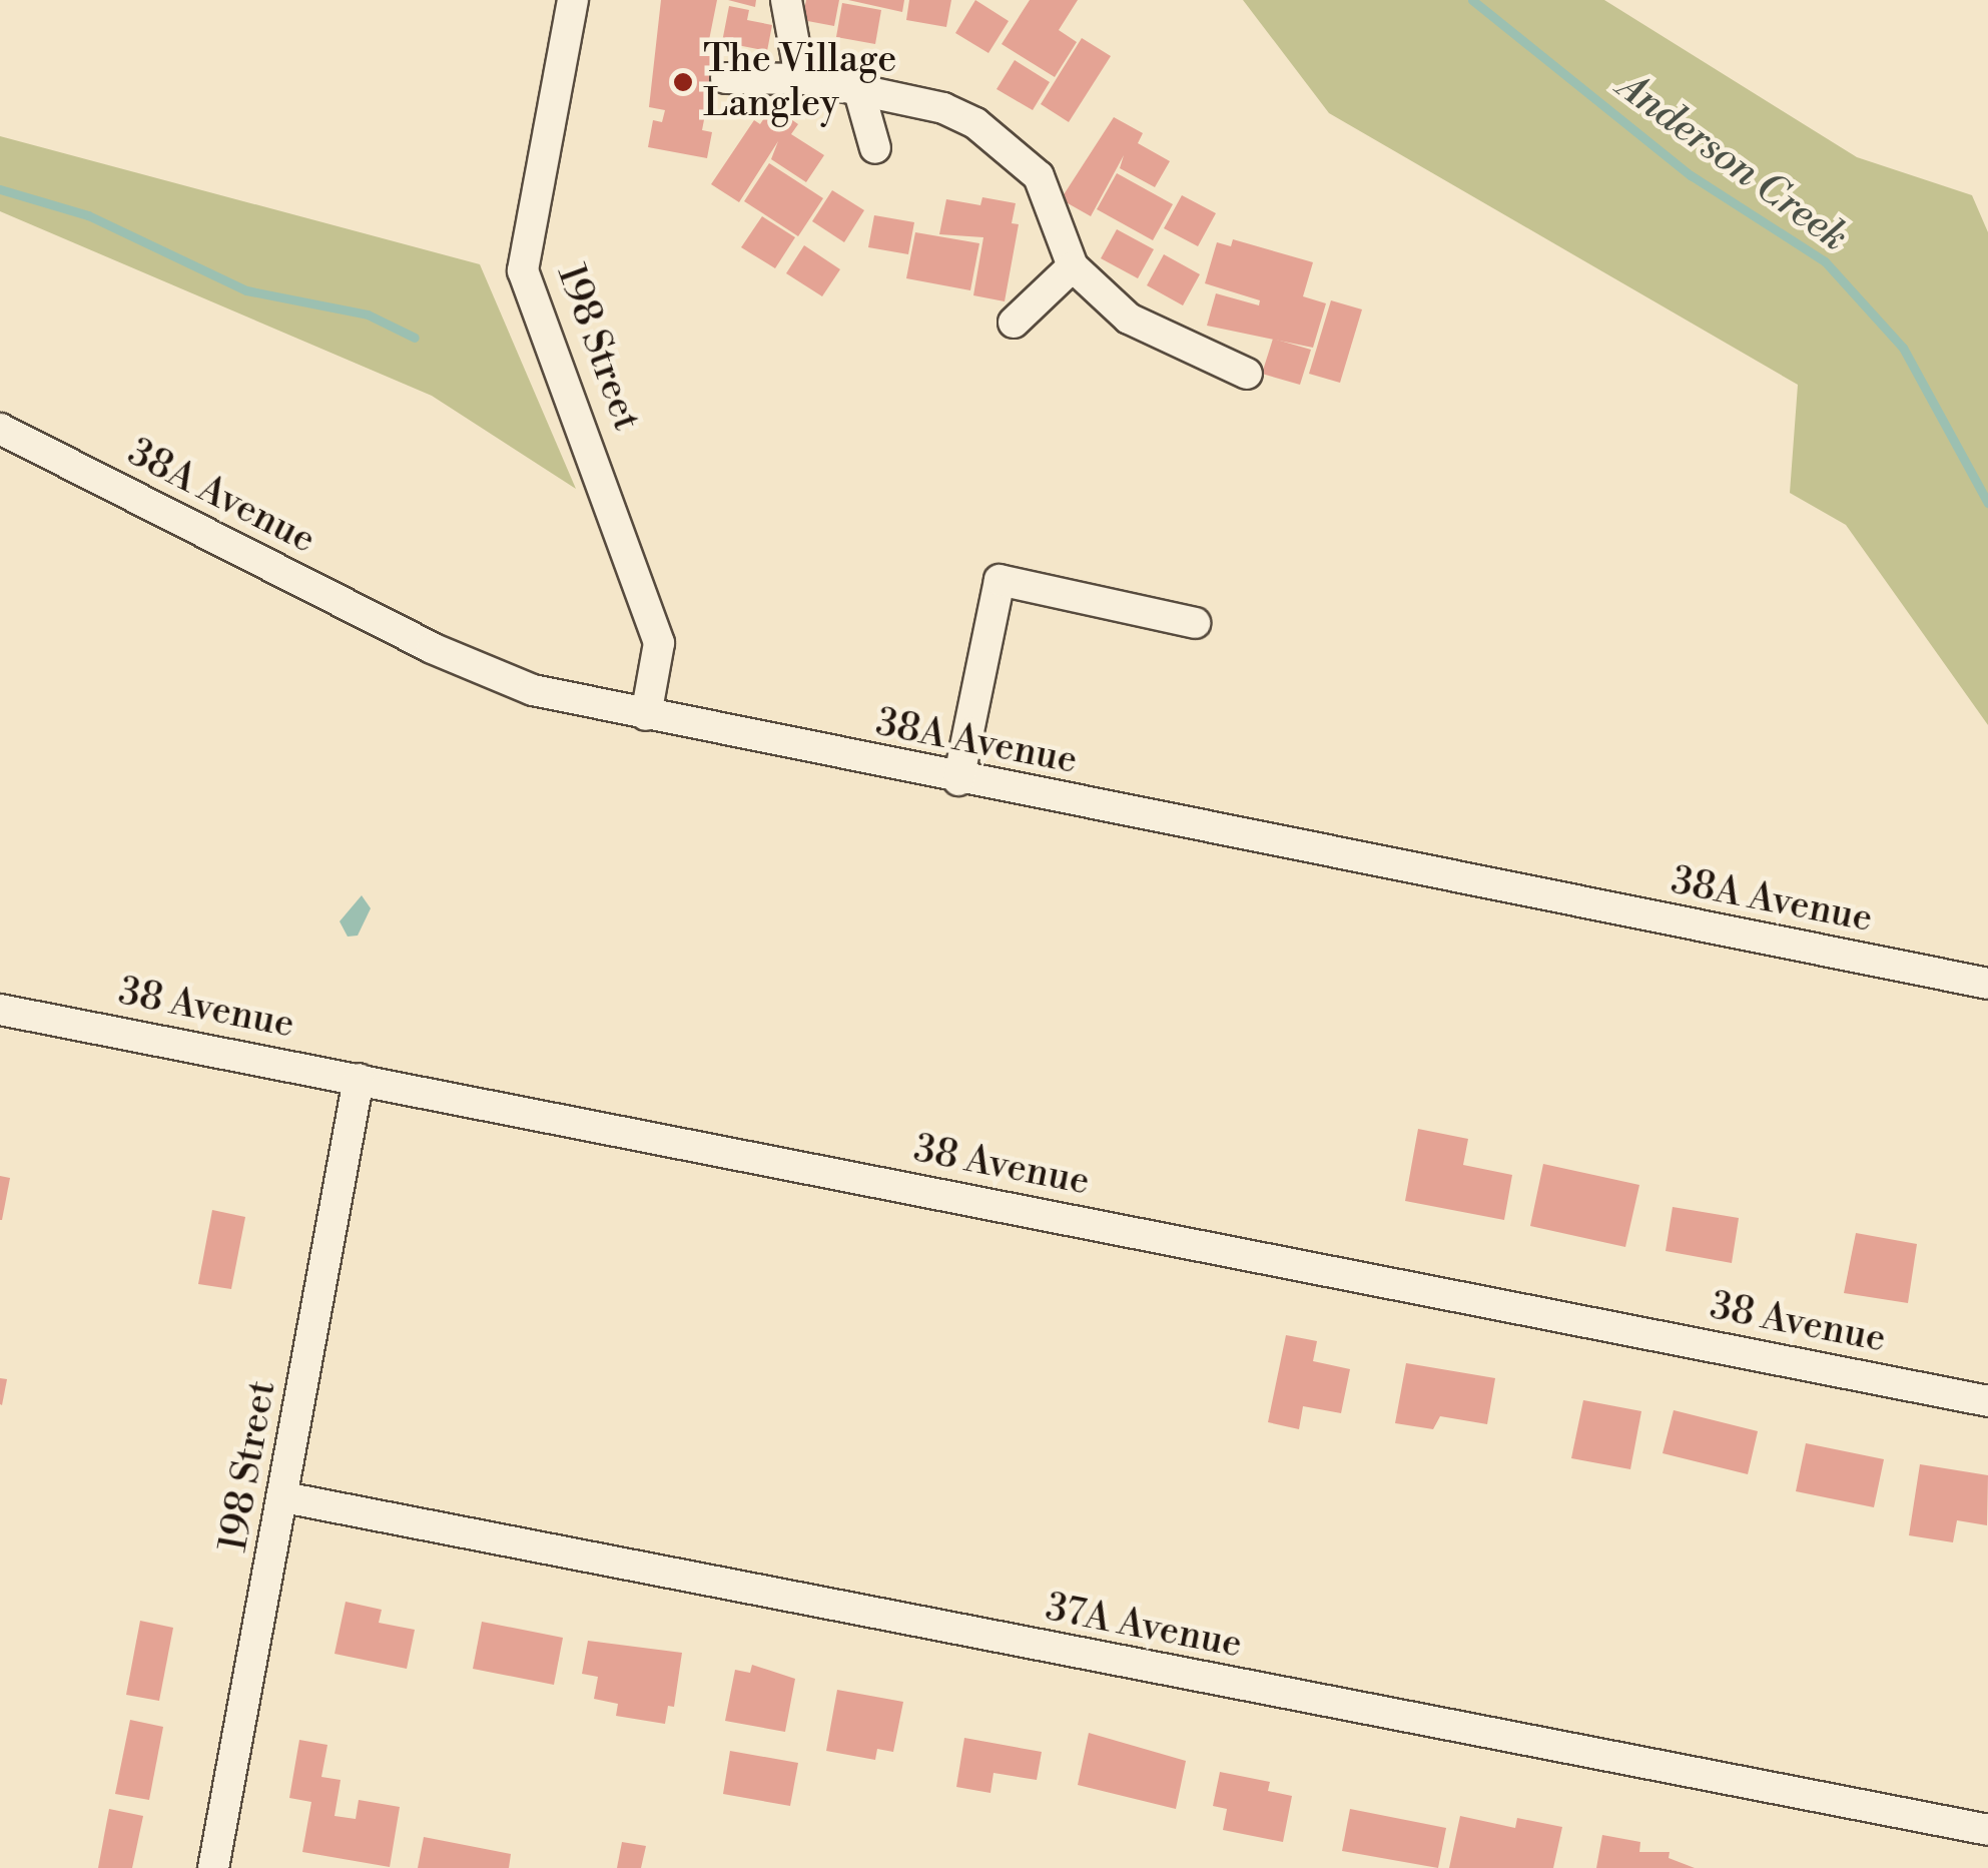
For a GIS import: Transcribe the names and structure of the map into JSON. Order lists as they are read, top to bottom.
{
  "streets": {
    "street": [
      "198 Street",
      "38A Avenue",
      "38 Avenue",
      "37A Avenue"
    ]
  },
  "crossings": [
    ["198 Street", "38A Avenue"],
    ["198 Street", "38 Avenue"],
    ["198 Street", "37A Avenue"]
  ],
  "water": ["Anderson Creek"],
  "places": ["The Village Langley"]
}
